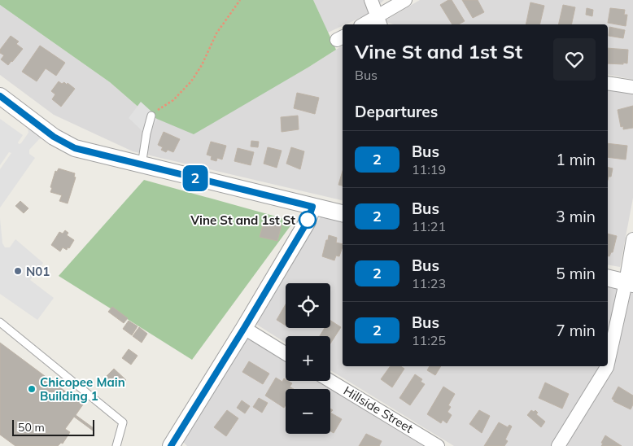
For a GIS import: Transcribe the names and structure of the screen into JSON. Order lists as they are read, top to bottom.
{
  "streets": {
    "street": ["Hillside Street"]
  },
  "places": ["Vine St and 1st St", "N01", "Chicopee Main Building 1"],
  "lines": ["bus line 2"],
  "scale_bar": "50 m",
  "page": {
    "on_map": "2",
    "heading": [
      ["Vine St and 1st St", "Bus"],
      "Departures"
    ],
    "list": [
      {
        "mark": "2",
        "name": "Bus",
        "note": "11:19",
        "value": "1 min"
      },
      {
        "mark": "2",
        "name": "Bus",
        "note": "11:21",
        "value": "3 min"
      },
      {
        "mark": "2",
        "name": "Bus",
        "note": "11:23",
        "value": "5 min"
      },
      {
        "mark": "2",
        "name": "Bus",
        "note": "11:25",
        "value": "7 min"
      }
    ],
    "map_buttons": ["+", "−"],
    "scale": "50 m"
  }
}
